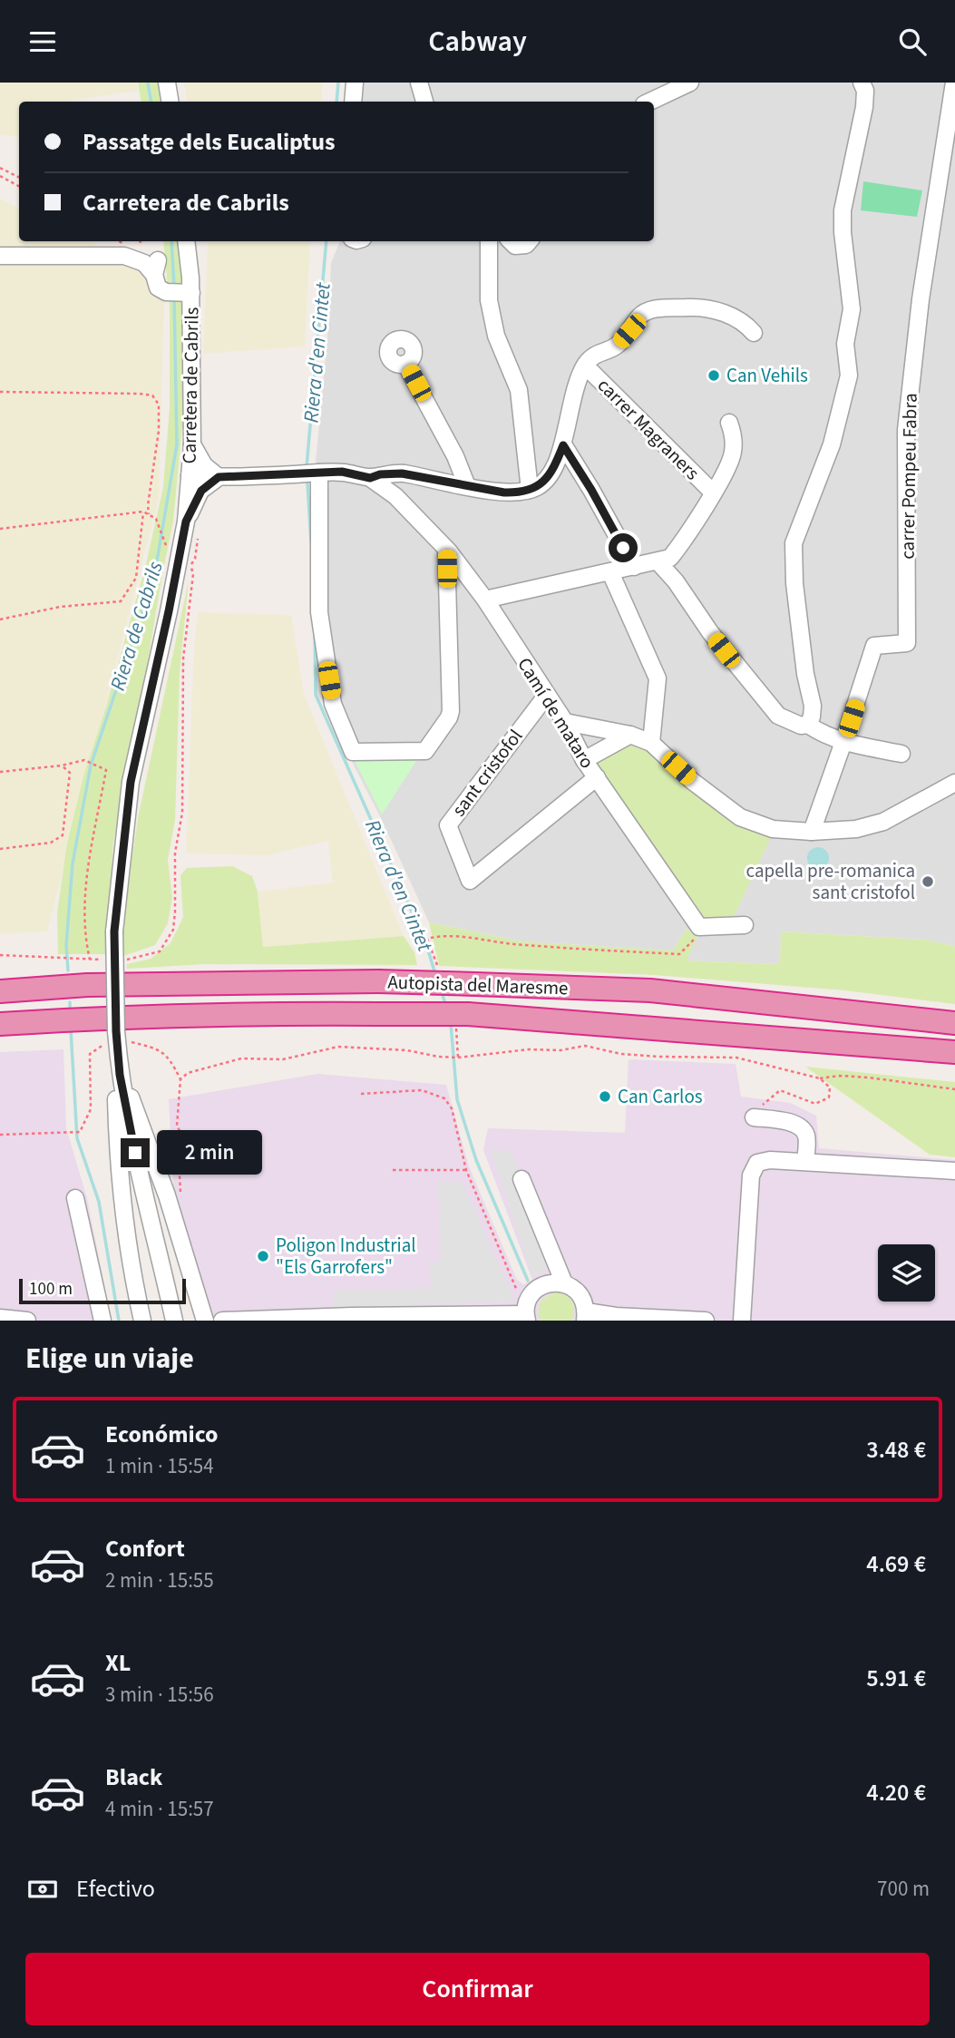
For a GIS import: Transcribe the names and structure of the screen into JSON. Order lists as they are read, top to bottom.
{
  "streets": {
    "highway": ["Autopista del Maresme"],
    "street": [
      "Carretera de Cabrils",
      "carrer Magraners",
      "carrer Pompeu Fabra",
      "Camí de mataro",
      "sant cristofol"
    ]
  },
  "crossings": [
    ["Camí de mataro", "sant cristofol"]
  ],
  "water": ["Riera d'en Cintet", "Riera de Cabrils"],
  "places": [
    "Can Vehils",
    "capella pre-romanica sant cristofol",
    "Can Carlos",
    "Poligon Industrial \"Els Garrofers\""
  ],
  "scale_bar": "100 m",
  "page": {
    "header": "Cabway",
    "banner": ["Passatge dels Eucaliptus", "Carretera de Cabrils"],
    "bubble": "2 min",
    "scale": "100 m",
    "heading": "Elige un viaje",
    "list": [
      {
        "name": "Económico",
        "note": "1 min · 15:54",
        "value": "3.48 €"
      },
      {
        "name": "Confort",
        "note": "2 min · 15:55",
        "value": "4.69 €"
      },
      {
        "name": "XL",
        "note": "3 min · 15:56",
        "value": "5.91 €"
      },
      {
        "name": "Black",
        "note": "4 min · 15:57",
        "value": "4.20 €"
      }
    ],
    "pay": ["Efectivo", "700 m"],
    "buttons": "Confirmar"
  }
}
